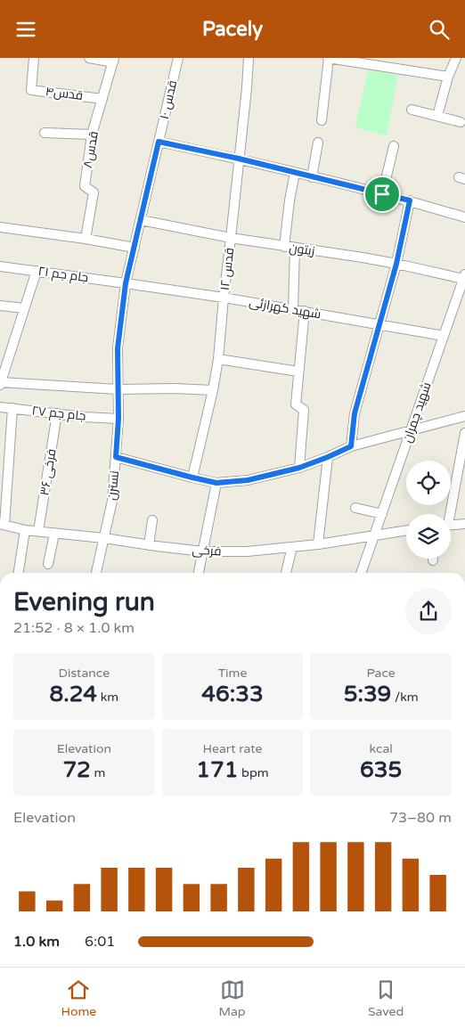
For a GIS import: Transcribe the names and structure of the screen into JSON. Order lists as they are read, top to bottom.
{
  "streets": {
    "street": [
      "قدس۴",
      "قدس ۱۰",
      "قدس۸",
      "زیتون",
      "قدس ۱۲",
      "جام جم ۲۱",
      "شهید کهرازئی",
      "شهید چمران",
      "جام جم ۲۷",
      "فرخی ۳۶",
      "نسترن",
      "فرخی"
    ]
  },
  "crossings": [
    ["قدس۴", "قدس۸"],
    ["قدس ۱۰", "نسترن"],
    ["زیتون", "قدس ۱۲"],
    ["زیتون", "شهید چمران"],
    ["زیتون", "نسترن"],
    ["قدس ۱۲", "شهید کهرازئی"],
    ["جام جم ۲۱", "شهید کهرازئی"],
    ["جام جم ۲۱", "نسترن"],
    ["شهید کهرازئی", "شهید چمران"],
    ["شهید کهرازئی", "نسترن"],
    ["شهید چمران", "فرخی"],
    ["جام جم ۲۷", "فرخی ۳۶"],
    ["جام جم ۲۷", "نسترن"],
    ["فرخی ۳۶", "فرخی"],
    ["نسترن", "فرخی"]
  ],
  "page": {
    "header": "Pacely",
    "heading": ["Evening run", "21:52 · 8 × 1.0 km"],
    "stats": [
      ["Distance", "8.24 km"],
      ["Time", "46:33"],
      ["Pace", "5:39 /km"],
      ["Elevation", "72 m"],
      ["Heart rate", "171 bpm"],
      ["kcal", "635"]
    ],
    "chart": ["Elevation", "73–80 m"],
    "list": [
      {
        "name": "1.0 km",
        "note": "6:01"
      }
    ],
    "tabs": ["Home", "Map", "Saved"]
  }
}
